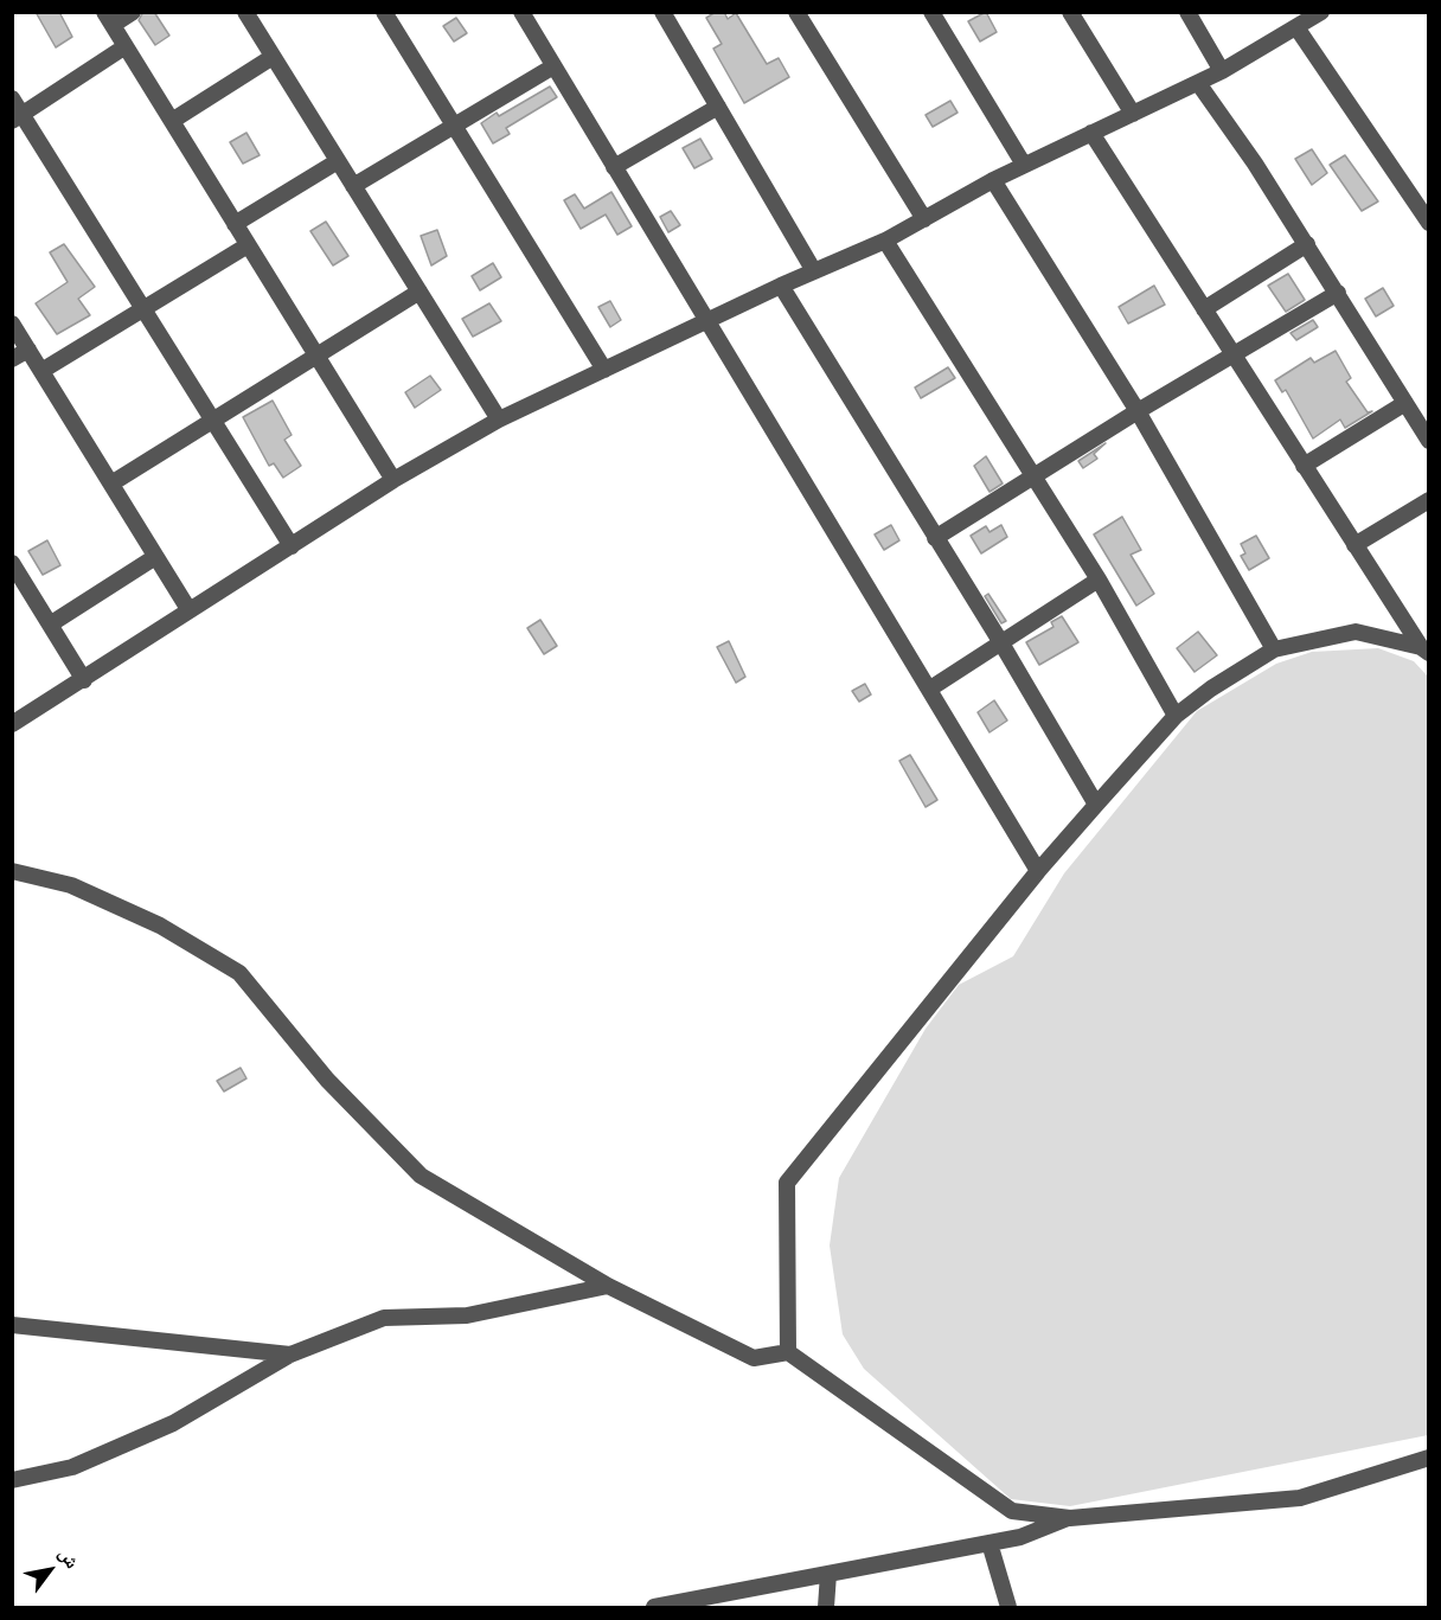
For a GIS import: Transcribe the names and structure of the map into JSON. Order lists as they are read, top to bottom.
{
  "north": "top right"
}
